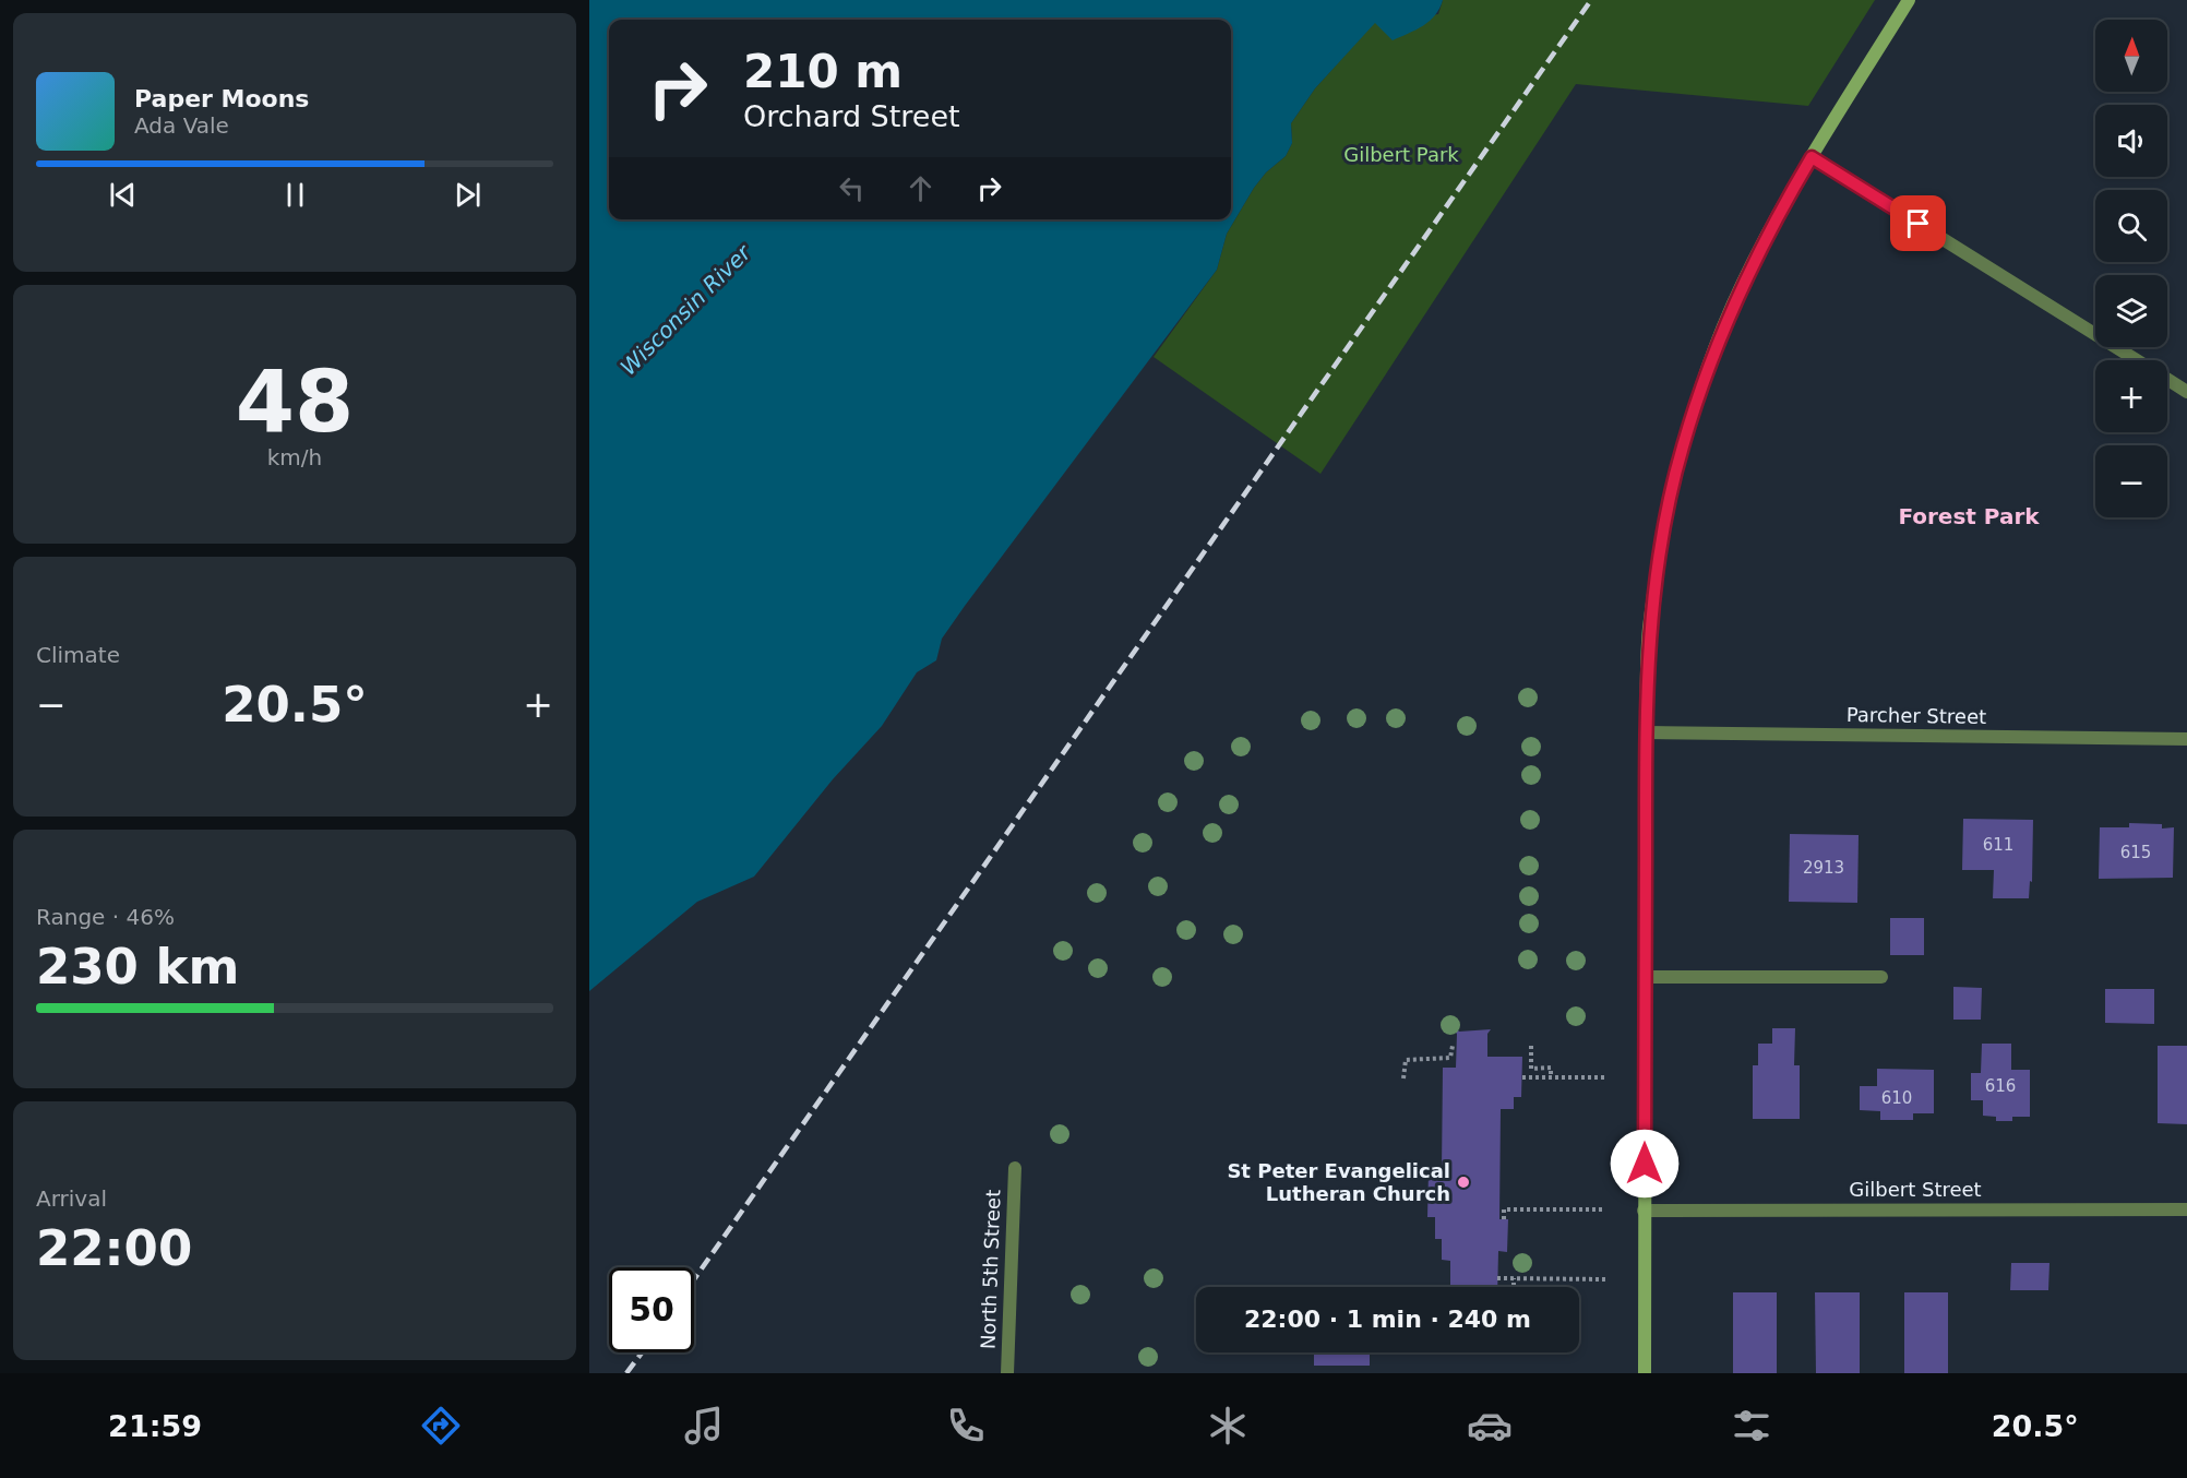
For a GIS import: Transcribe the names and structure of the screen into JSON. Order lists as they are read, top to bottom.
{
  "streets": {
    "street": ["Parcher Street", "Gilbert Street", "North 5th Street"]
  },
  "districts": ["Forest Park"],
  "water": ["Wisconsin River"],
  "parks": ["Gilbert Park"],
  "places": ["St Peter Evangelical Lutheran Church"],
  "house_numbers": [
    "611",
    "615",
    "2913",
    "616",
    "610"
  ],
  "north": "top",
  "page": {
    "map_buttons": ["+", "−"],
    "turn": ["210 m", "Orchard Street"],
    "song": ["Paper Moons", "Ada Vale"],
    "tile": [
      ["48", "km/h"],
      "Climate",
      ["Range · 46%", "230 km"],
      ["Arrival", "22:00"]
    ],
    "heat": ["−", "20.5°", "+"],
    "limit": "50",
    "trip": "22:00 · 1 min · 240 m",
    "tabs": ["21:59", "20.5°"]
  }
}
